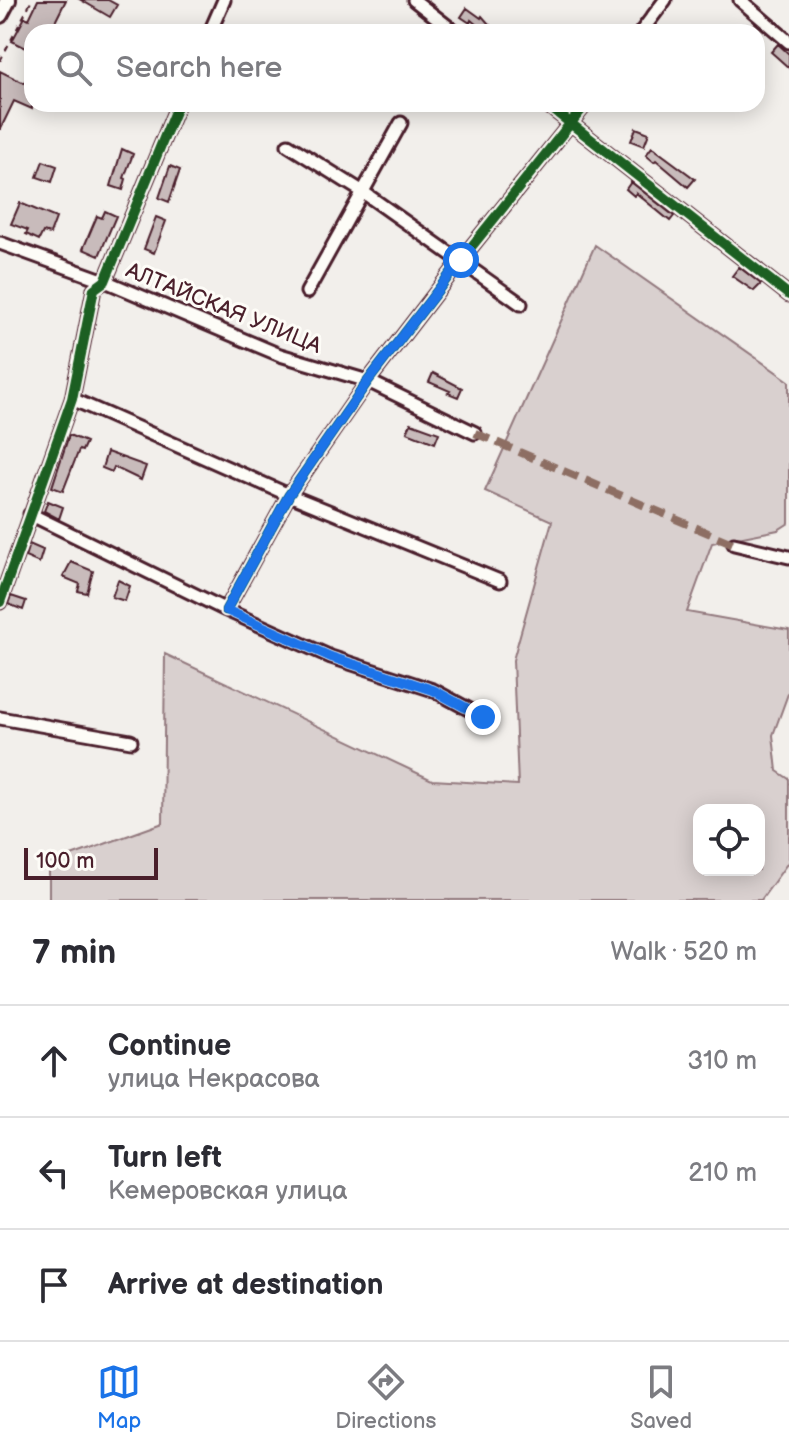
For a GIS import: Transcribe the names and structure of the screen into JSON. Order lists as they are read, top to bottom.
{
  "streets": {
    "street": ["АЛТАЙСКАЯ УЛИЦА"]
  },
  "scale_bar": "100 m",
  "page": {
    "search": "Search here",
    "scale": "100 m",
    "heading": ["7 min", "Walk · 520 m"],
    "list": [
      ["Continue", "улица Некрасова", "310 m"],
      ["Turn left", "Кемеровская улица", "210 m"],
      "Arrive at destination"
    ],
    "nav": ["Map", "Directions", "Saved"]
  }
}
